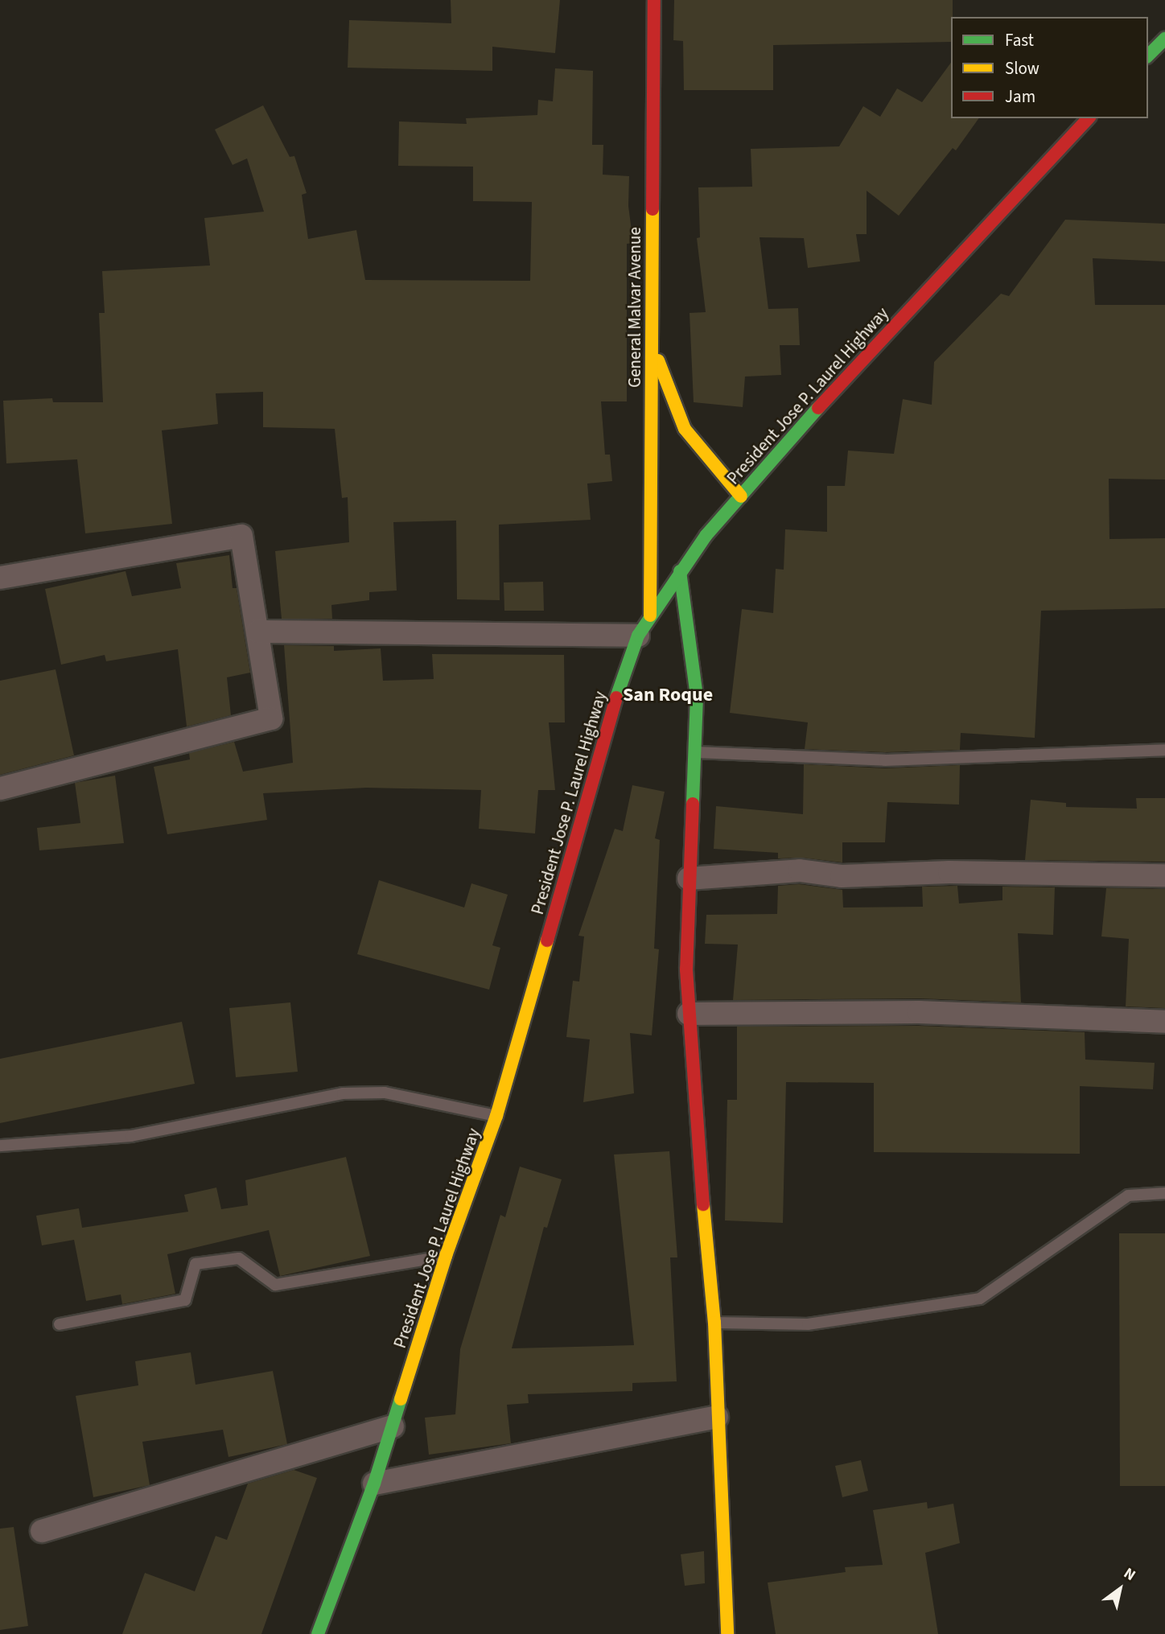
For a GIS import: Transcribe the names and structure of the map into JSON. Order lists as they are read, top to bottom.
{
  "streets": {
    "main road": ["General Malvar Avenue", "President Jose P. Laurel Highway"]
  },
  "crossings": [
    ["General Malvar Avenue", "President Jose P. Laurel Highway"]
  ],
  "districts": ["San Roque"],
  "legend": ["Fast", "Slow", "Jam"],
  "north": "top right"
}
